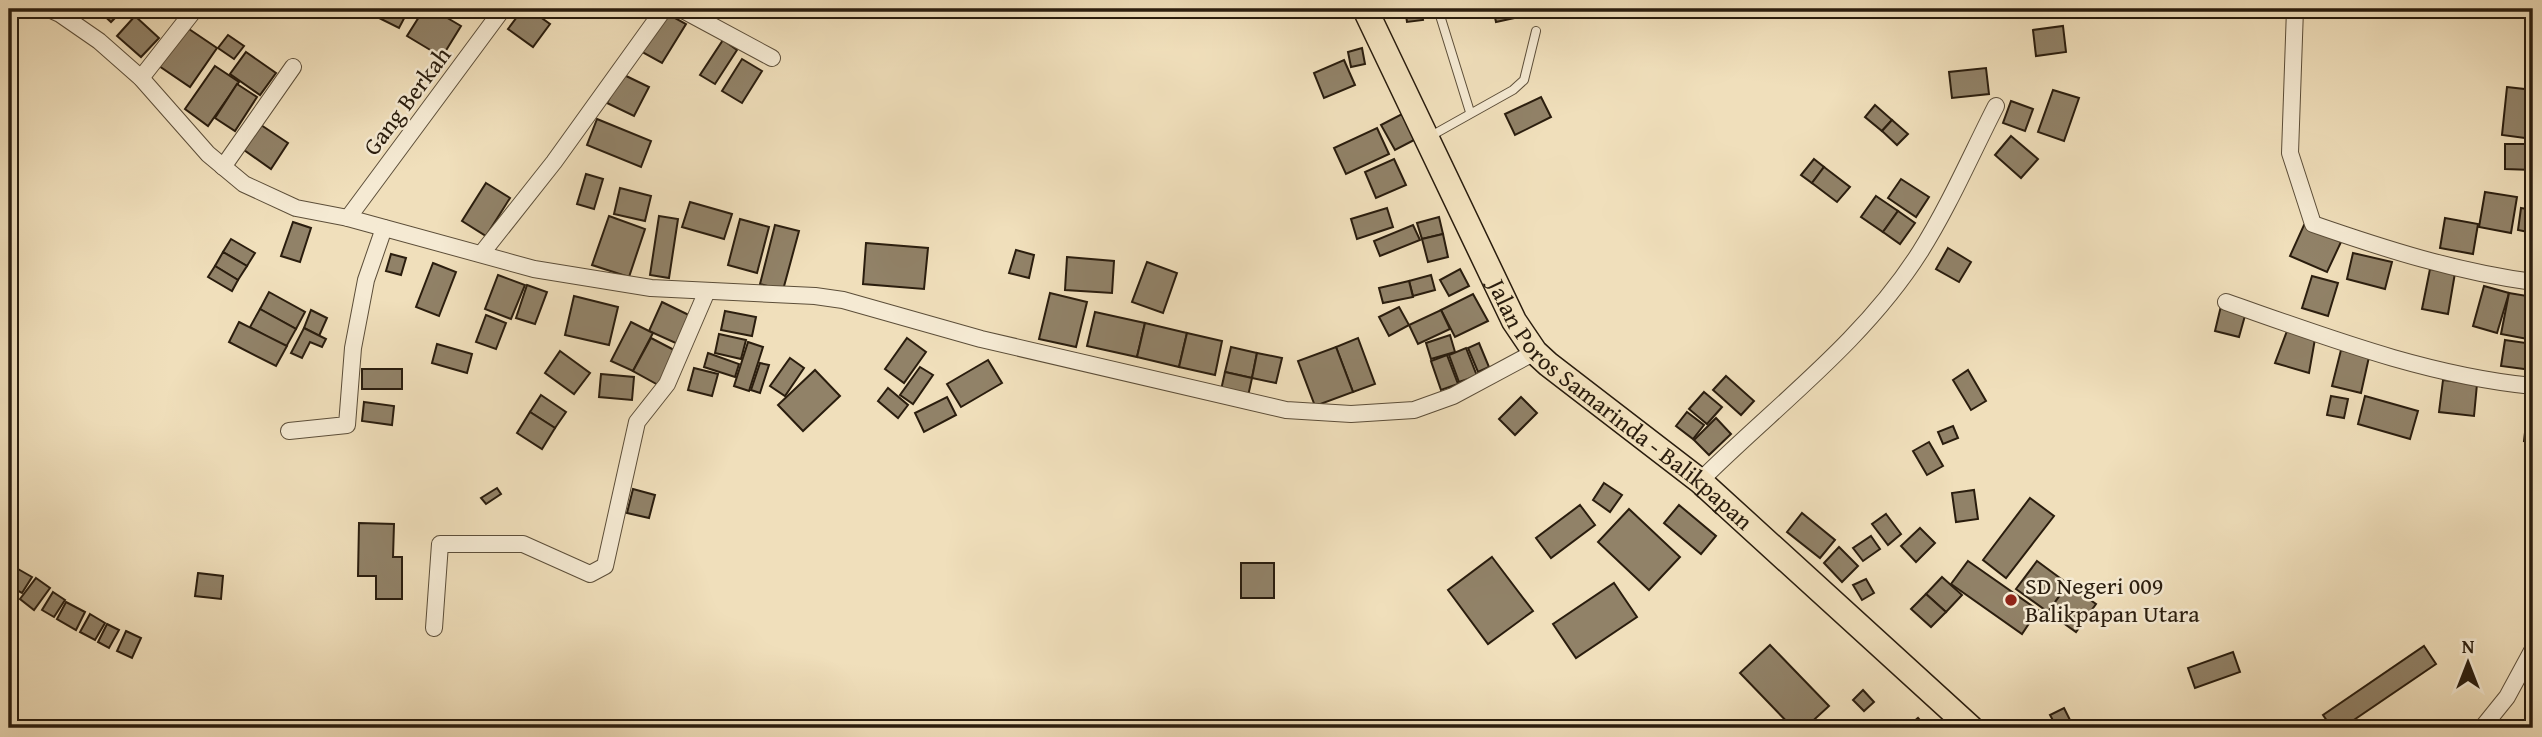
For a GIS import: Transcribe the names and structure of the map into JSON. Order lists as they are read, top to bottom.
{
  "streets": {
    "highway": ["Jalan Poros Samarinda - Balikpapan"],
    "street": ["Gang Berkah"]
  },
  "places": ["SD Negeri 009 Balikpapan Utara"],
  "north": "top"
}
